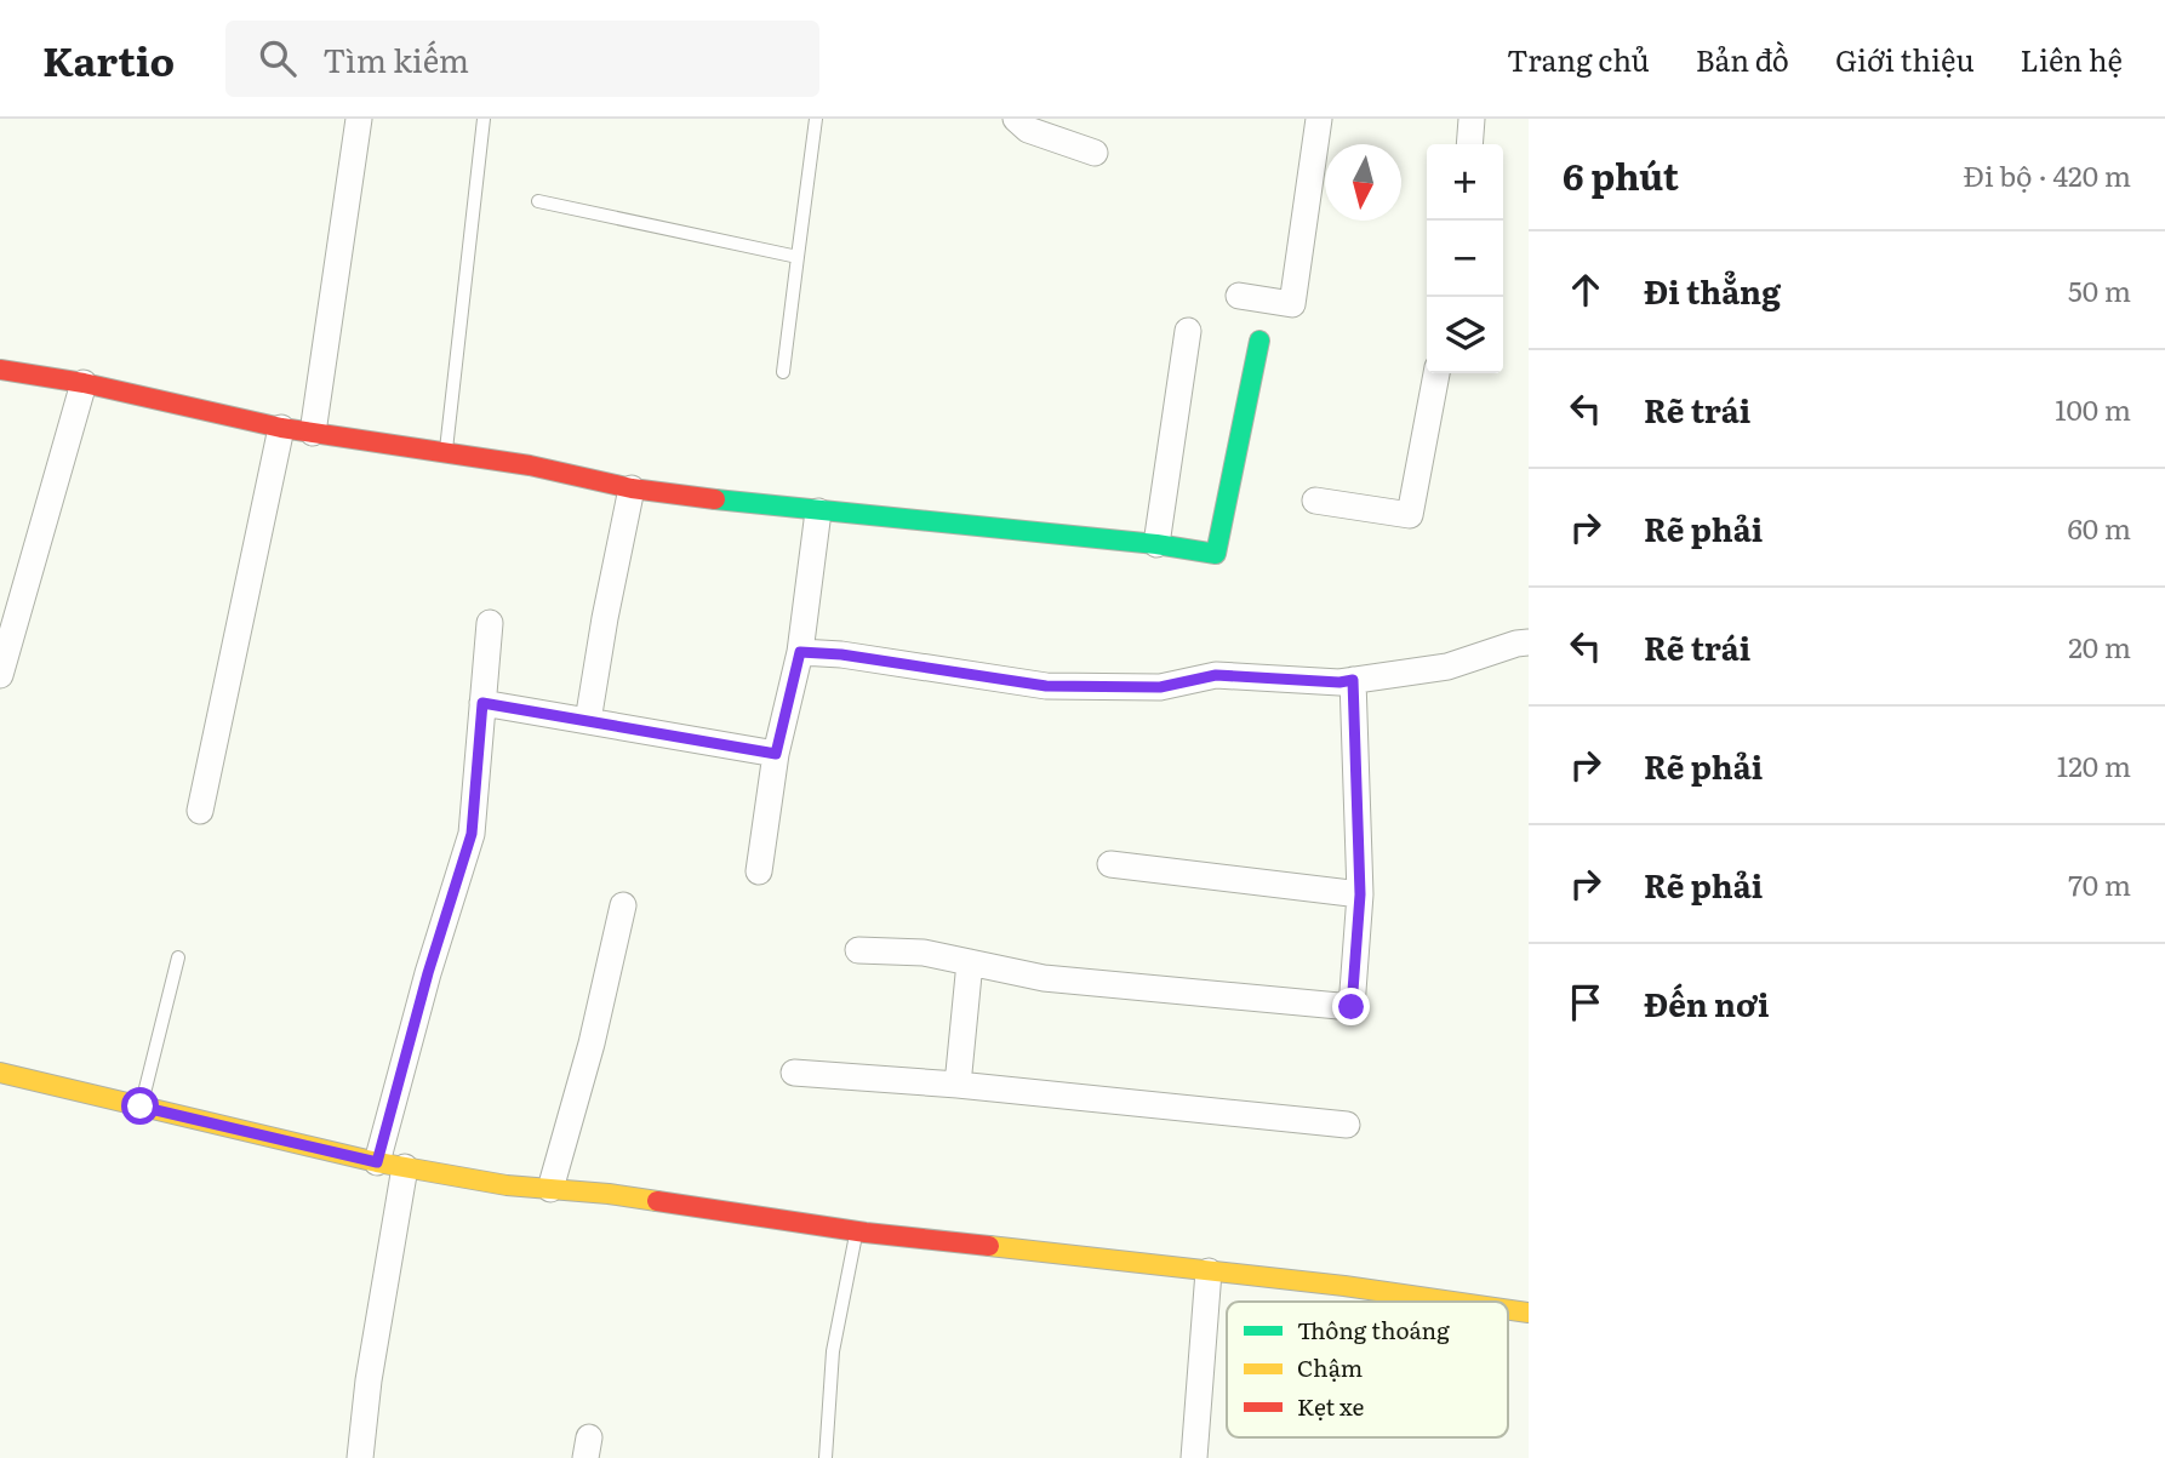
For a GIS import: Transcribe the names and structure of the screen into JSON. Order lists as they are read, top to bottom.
{
  "legend": ["Thông thoáng", "Chậm", "Kẹt xe"],
  "north": "bottom",
  "page": {
    "header": "Kartio",
    "search": "Tìm kiếm",
    "nav": [
      "Trang chủ",
      "Bản đồ",
      "Giới thiệu",
      "Liên hệ"
    ],
    "heading": ["6 phút", "Đi bộ · 420 m"],
    "map_buttons": ["+", "−"],
    "list": [
      ["Đi thẳng", "50 m"],
      ["Rẽ trái", "100 m"],
      ["Rẽ phải", "60 m"],
      ["Rẽ trái", "20 m"],
      ["Rẽ phải", "120 m"],
      ["Rẽ phải", "70 m"],
      "Đến nơi"
    ]
  }
}
